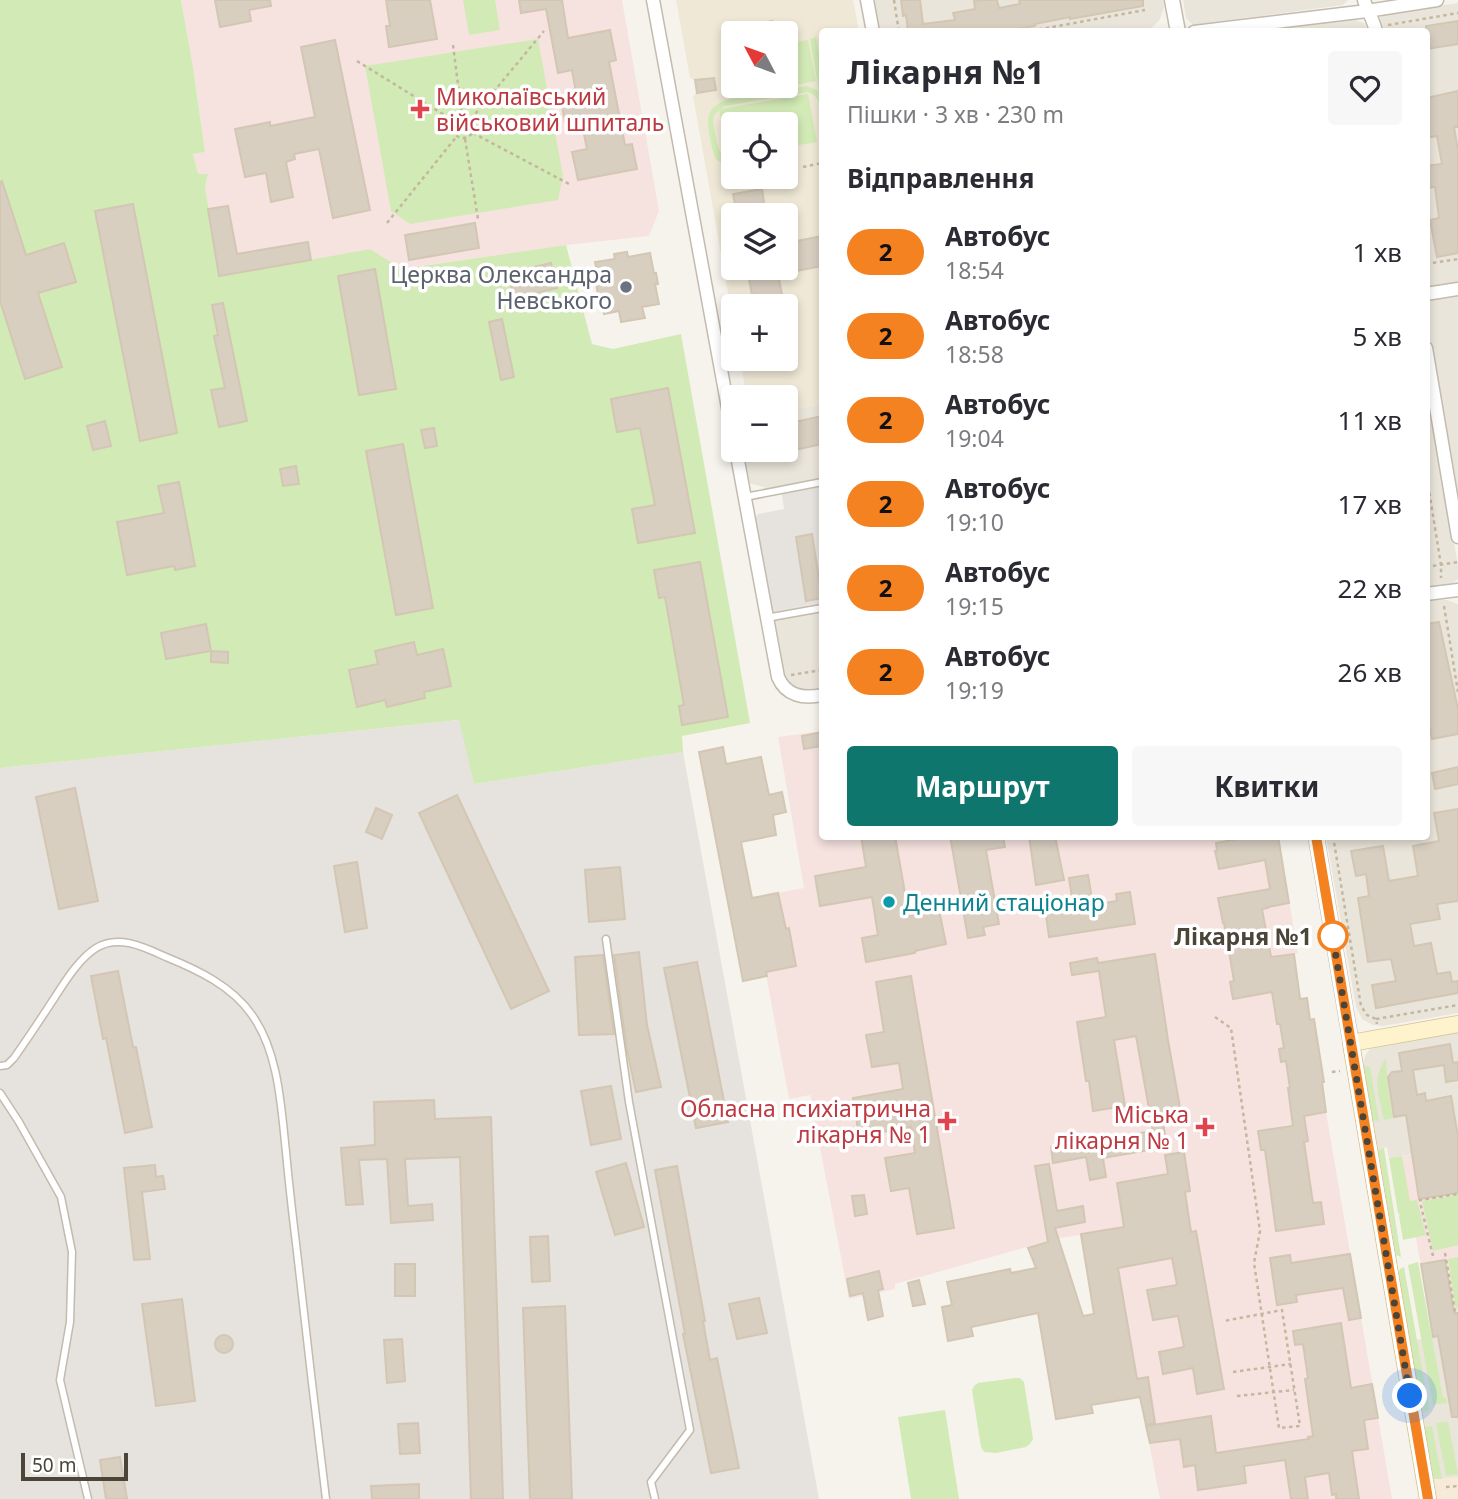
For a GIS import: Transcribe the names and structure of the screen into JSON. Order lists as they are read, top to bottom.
{
  "places": {
    "health": ["Миколаївський військовий шпиталь", "Обласна психіатрична лікарня № 1", "Міська лікарня № 1"],
    "other": ["Церква Олександра Невського", "Денний стаціонар", "Лікарня №1"]
  },
  "lines": ["bus line 2"],
  "scale_bar": "50 m",
  "north": "top left",
  "page": {
    "map_buttons": ["+", "−"],
    "heading": [
      ["Лікарня №1", "Пішки · 3 хв · 230 m"],
      "Відправлення"
    ],
    "list": [
      {
        "mark": "2",
        "name": "Автобус",
        "note": "18:54",
        "value": "1 хв"
      },
      {
        "mark": "2",
        "name": "Автобус",
        "note": "18:58",
        "value": "5 хв"
      },
      {
        "mark": "2",
        "name": "Автобус",
        "note": "19:04",
        "value": "11 хв"
      },
      {
        "mark": "2",
        "name": "Автобус",
        "note": "19:10",
        "value": "17 хв"
      },
      {
        "mark": "2",
        "name": "Автобус",
        "note": "19:15",
        "value": "22 хв"
      },
      {
        "mark": "2",
        "name": "Автобус",
        "note": "19:19",
        "value": "26 хв"
      }
    ],
    "buttons": ["Маршрут", "Квитки"],
    "scale": "50 m"
  }
}
